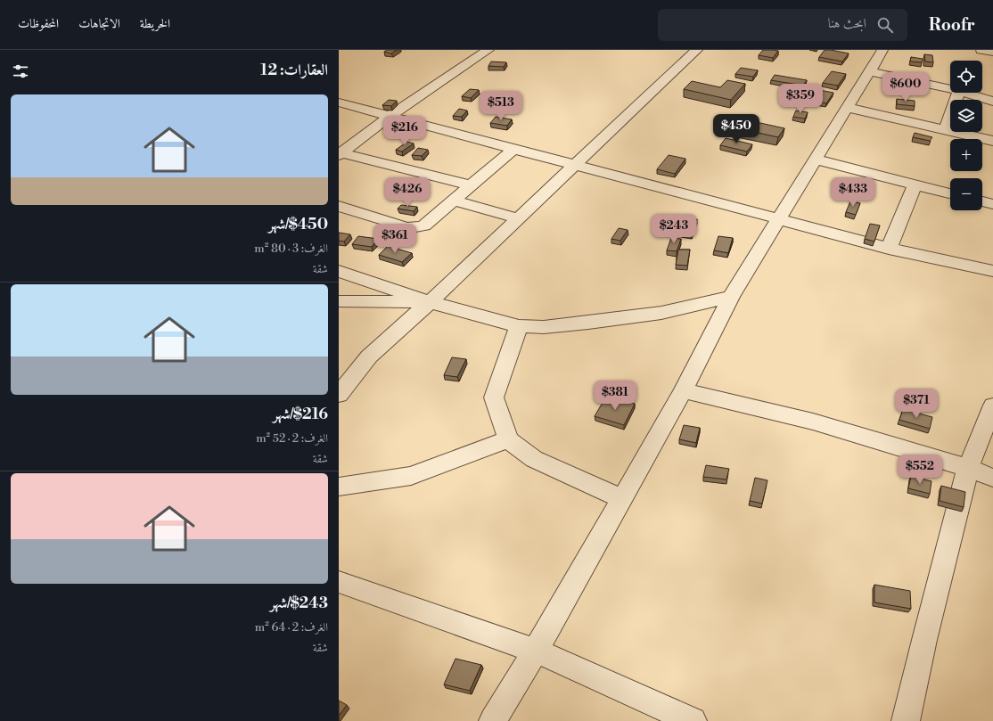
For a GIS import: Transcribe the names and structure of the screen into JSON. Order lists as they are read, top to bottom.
{
  "page": {
    "header": "Roofr",
    "search": "ابحث هنا",
    "nav": ["الخريطة", "الاتجاهات", "المحفوظات"],
    "heading": "العقارات: 12",
    "map_buttons": ["+", "−"],
    "price": [
      "$600",
      "$359",
      "$513",
      "$450",
      "$216",
      "$426",
      "$433",
      "$243",
      "$361",
      "$381",
      "$371",
      "$552"
    ],
    "list": [
      {
        "name": "$450/شهر",
        "note": "الغرف: 3 · 80 m² · شقة"
      },
      {
        "name": "$216/شهر",
        "note": "الغرف: 2 · 52 m² · شقة"
      },
      {
        "name": "$243/شهر",
        "note": "الغرف: 2 · 64 m² · شقة"
      }
    ]
  }
}
